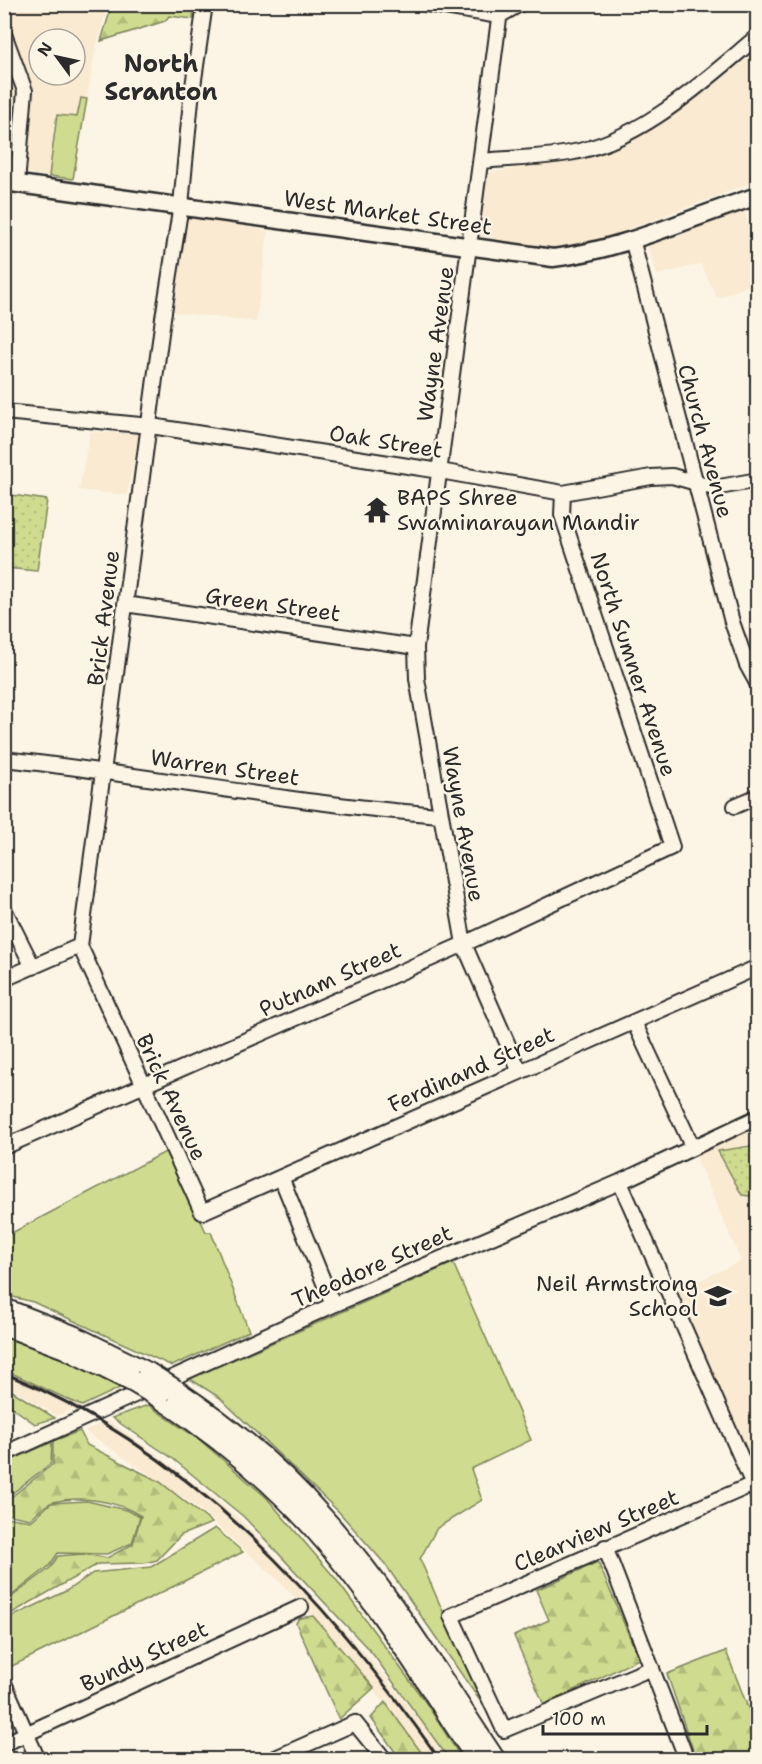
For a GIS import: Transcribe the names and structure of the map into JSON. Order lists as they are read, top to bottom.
{
  "streets": {
    "main road": ["West Market Street"],
    "street": [
      "Wayne Avenue",
      "Oak Street",
      "Church Avenue",
      "Green Street",
      "Brick Avenue",
      "North Sumner Avenue",
      "Warren Street",
      "Putnam Street",
      "Ferdinand Street",
      "Theodore Street",
      "Clearview Street",
      "Bundy Street"
    ]
  },
  "crossings": [
    ["West Market Street", "Wayne Avenue"],
    ["West Market Street", "Church Avenue"],
    ["West Market Street", "Brick Avenue"],
    ["Wayne Avenue", "Oak Street"],
    ["Wayne Avenue", "Green Street"],
    ["Wayne Avenue", "Warren Street"],
    ["Wayne Avenue", "Putnam Street"],
    ["Wayne Avenue", "Ferdinand Street"],
    ["Oak Street", "Church Avenue"],
    ["Oak Street", "Brick Avenue"],
    ["Oak Street", "North Sumner Avenue"],
    ["Green Street", "Brick Avenue"],
    ["Brick Avenue", "Warren Street"],
    ["Brick Avenue", "Putnam Street"],
    ["Brick Avenue", "Ferdinand Street"],
    ["North Sumner Avenue", "Putnam Street"]
  ],
  "districts": ["North Scranton"],
  "places": {
    "temple": ["BAPS Shree Swaminarayan Mandir"],
    "school or university": ["Neil Armstrong School"]
  },
  "scale_bar": "100 m",
  "north": "top left"
}
